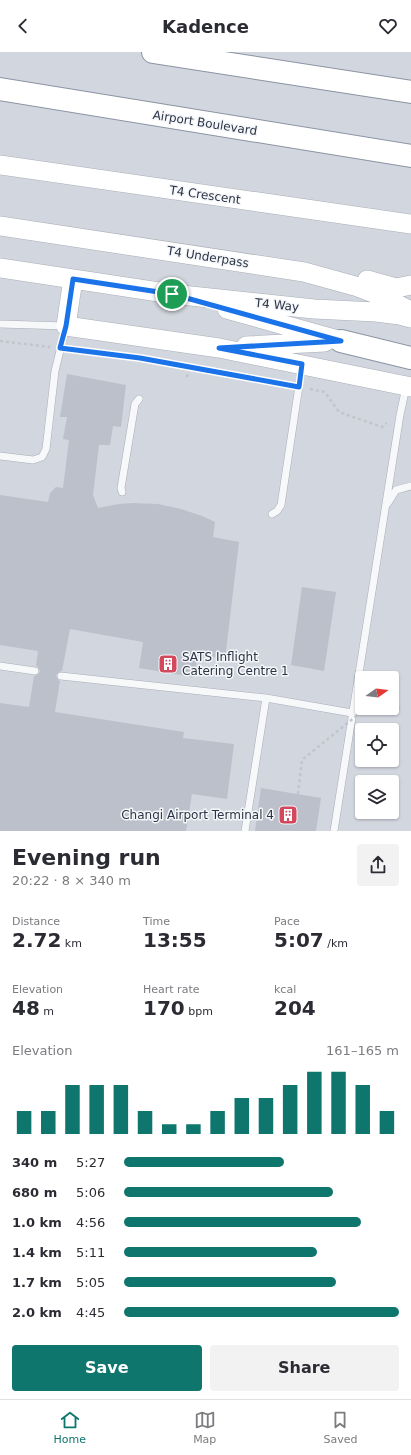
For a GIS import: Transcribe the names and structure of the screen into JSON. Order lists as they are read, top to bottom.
{
  "streets": {
    "highway": ["Airport Boulevard"],
    "main road": ["T4 Crescent", "T4 Underpass", "T4 Way"]
  },
  "places": {
    "building": ["SATS Inflight Catering Centre 1", "Changi Airport Terminal 4"]
  },
  "north": "right",
  "page": {
    "header": "Kadence",
    "heading": ["Evening run", "20:22 · 8 × 340 m"],
    "stats": [
      ["Distance", "2.72 km"],
      ["Time", "13:55"],
      ["Pace", "5:07 /km"],
      ["Elevation", "48 m"],
      ["Heart rate", "170 bpm"],
      ["kcal", "204"]
    ],
    "chart": ["Elevation", "161–165 m"],
    "list": [
      {
        "name": "340 m",
        "note": "5:27"
      },
      {
        "name": "680 m",
        "note": "5:06"
      },
      {
        "name": "1.0 km",
        "note": "4:56"
      },
      {
        "name": "1.4 km",
        "note": "5:11"
      },
      {
        "name": "1.7 km",
        "note": "5:05"
      },
      {
        "name": "2.0 km",
        "note": "4:45"
      }
    ],
    "buttons": ["Save", "Share"],
    "tabs": ["Home", "Map", "Saved"]
  }
}
